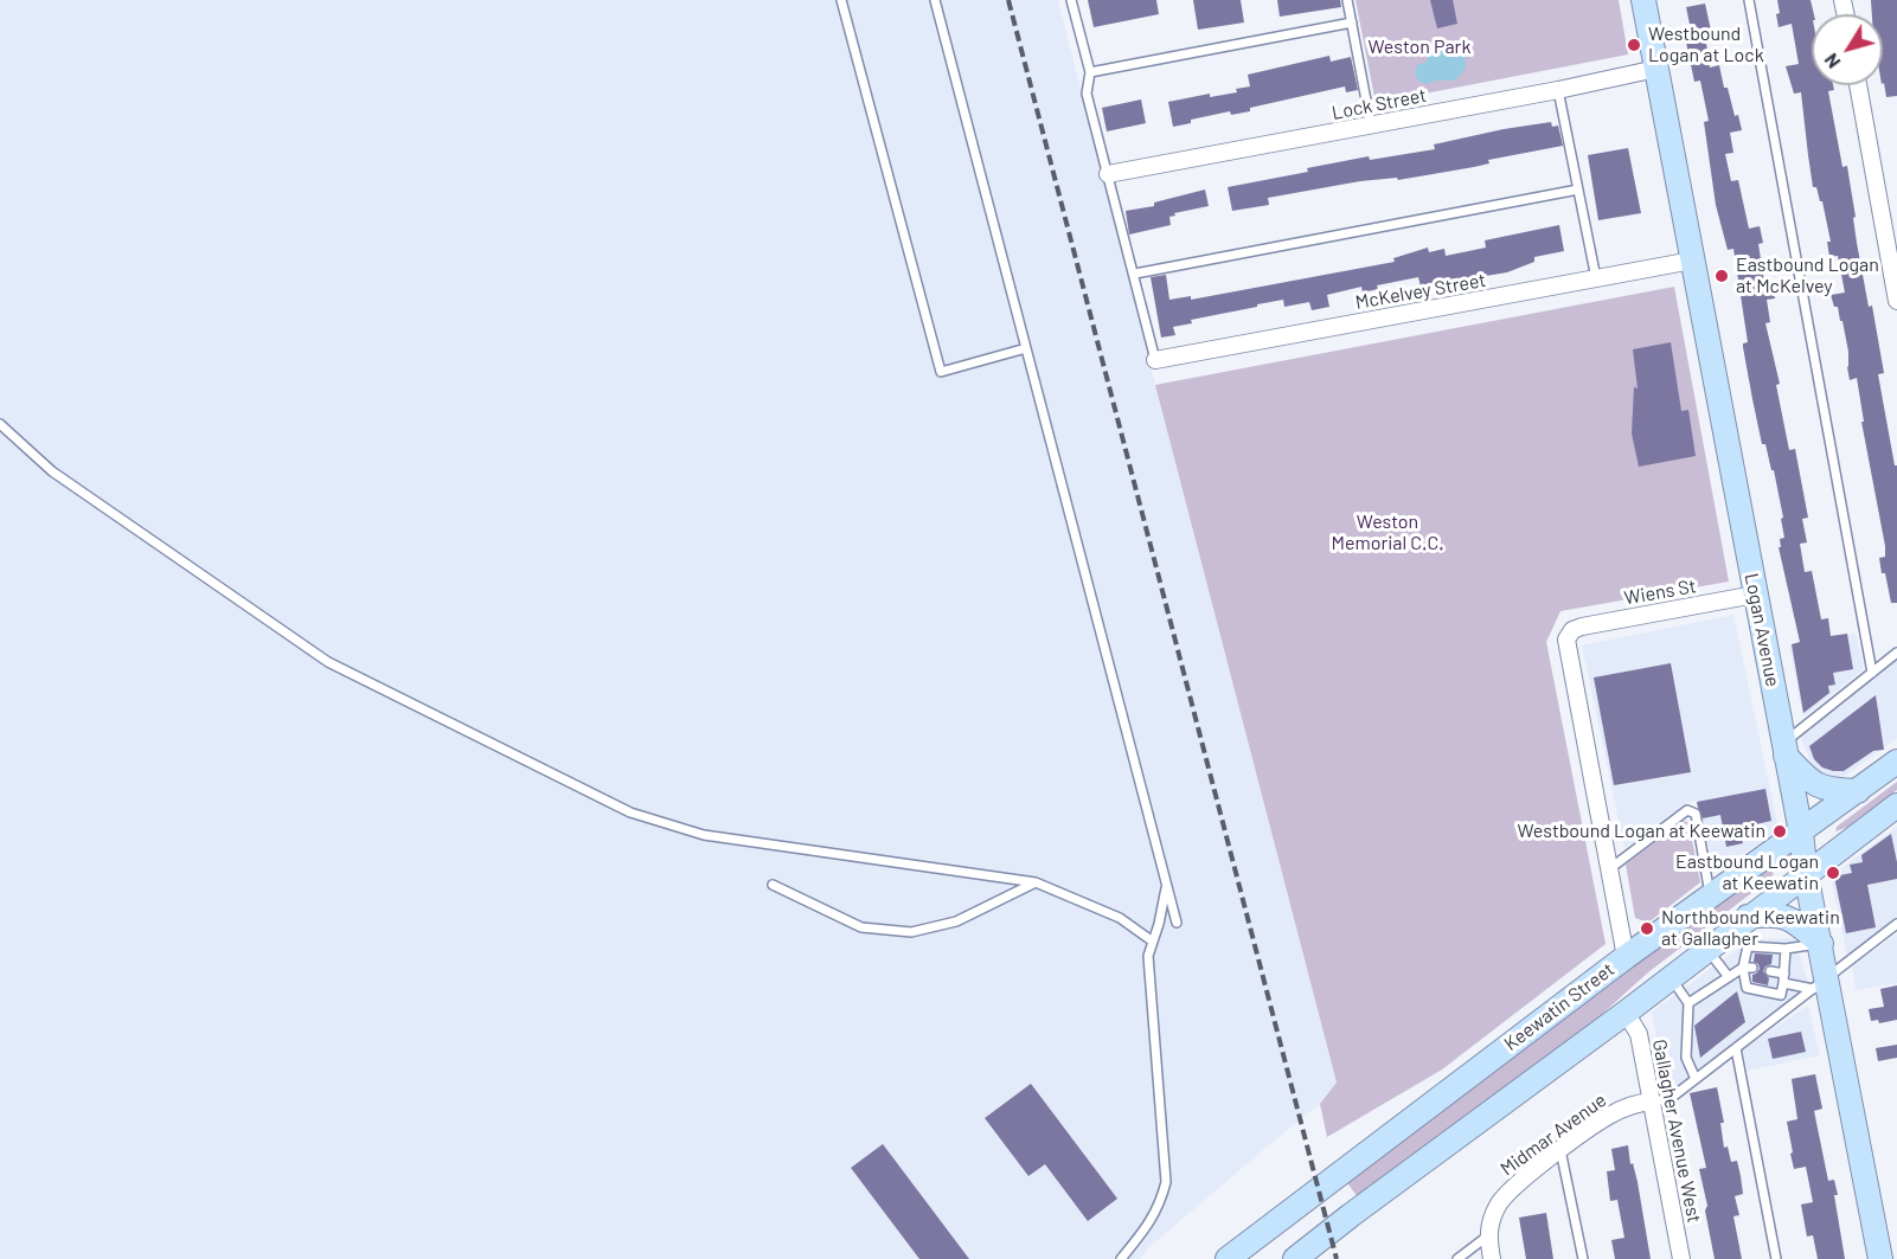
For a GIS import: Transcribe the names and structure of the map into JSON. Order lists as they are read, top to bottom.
{
  "streets": {
    "main road": ["Logan Avenue", "Keewatin Street"],
    "street": [
      "Lock Street",
      "McKelvey Street",
      "Wiens St",
      "Gallagher Avenue West",
      "Midmar Avenue"
    ]
  },
  "crossings": [
    ["Lock Street", "Logan Avenue"],
    ["McKelvey Street", "Logan Avenue"],
    ["Wiens St", "Logan Avenue"],
    ["Logan Avenue", "Keewatin Street"],
    ["Gallagher Avenue West", "Midmar Avenue"]
  ],
  "parks": ["Weston Park", "Weston Memorial C.C."],
  "places": [
    "Westbound Logan at Lock",
    "Eastbound Logan at McKelvey",
    "Westbound Logan at Keewatin",
    "Eastbound Logan at Keewatin",
    "Northbound Keewatin at Gallagher"
  ],
  "north": "bottom left"
}
